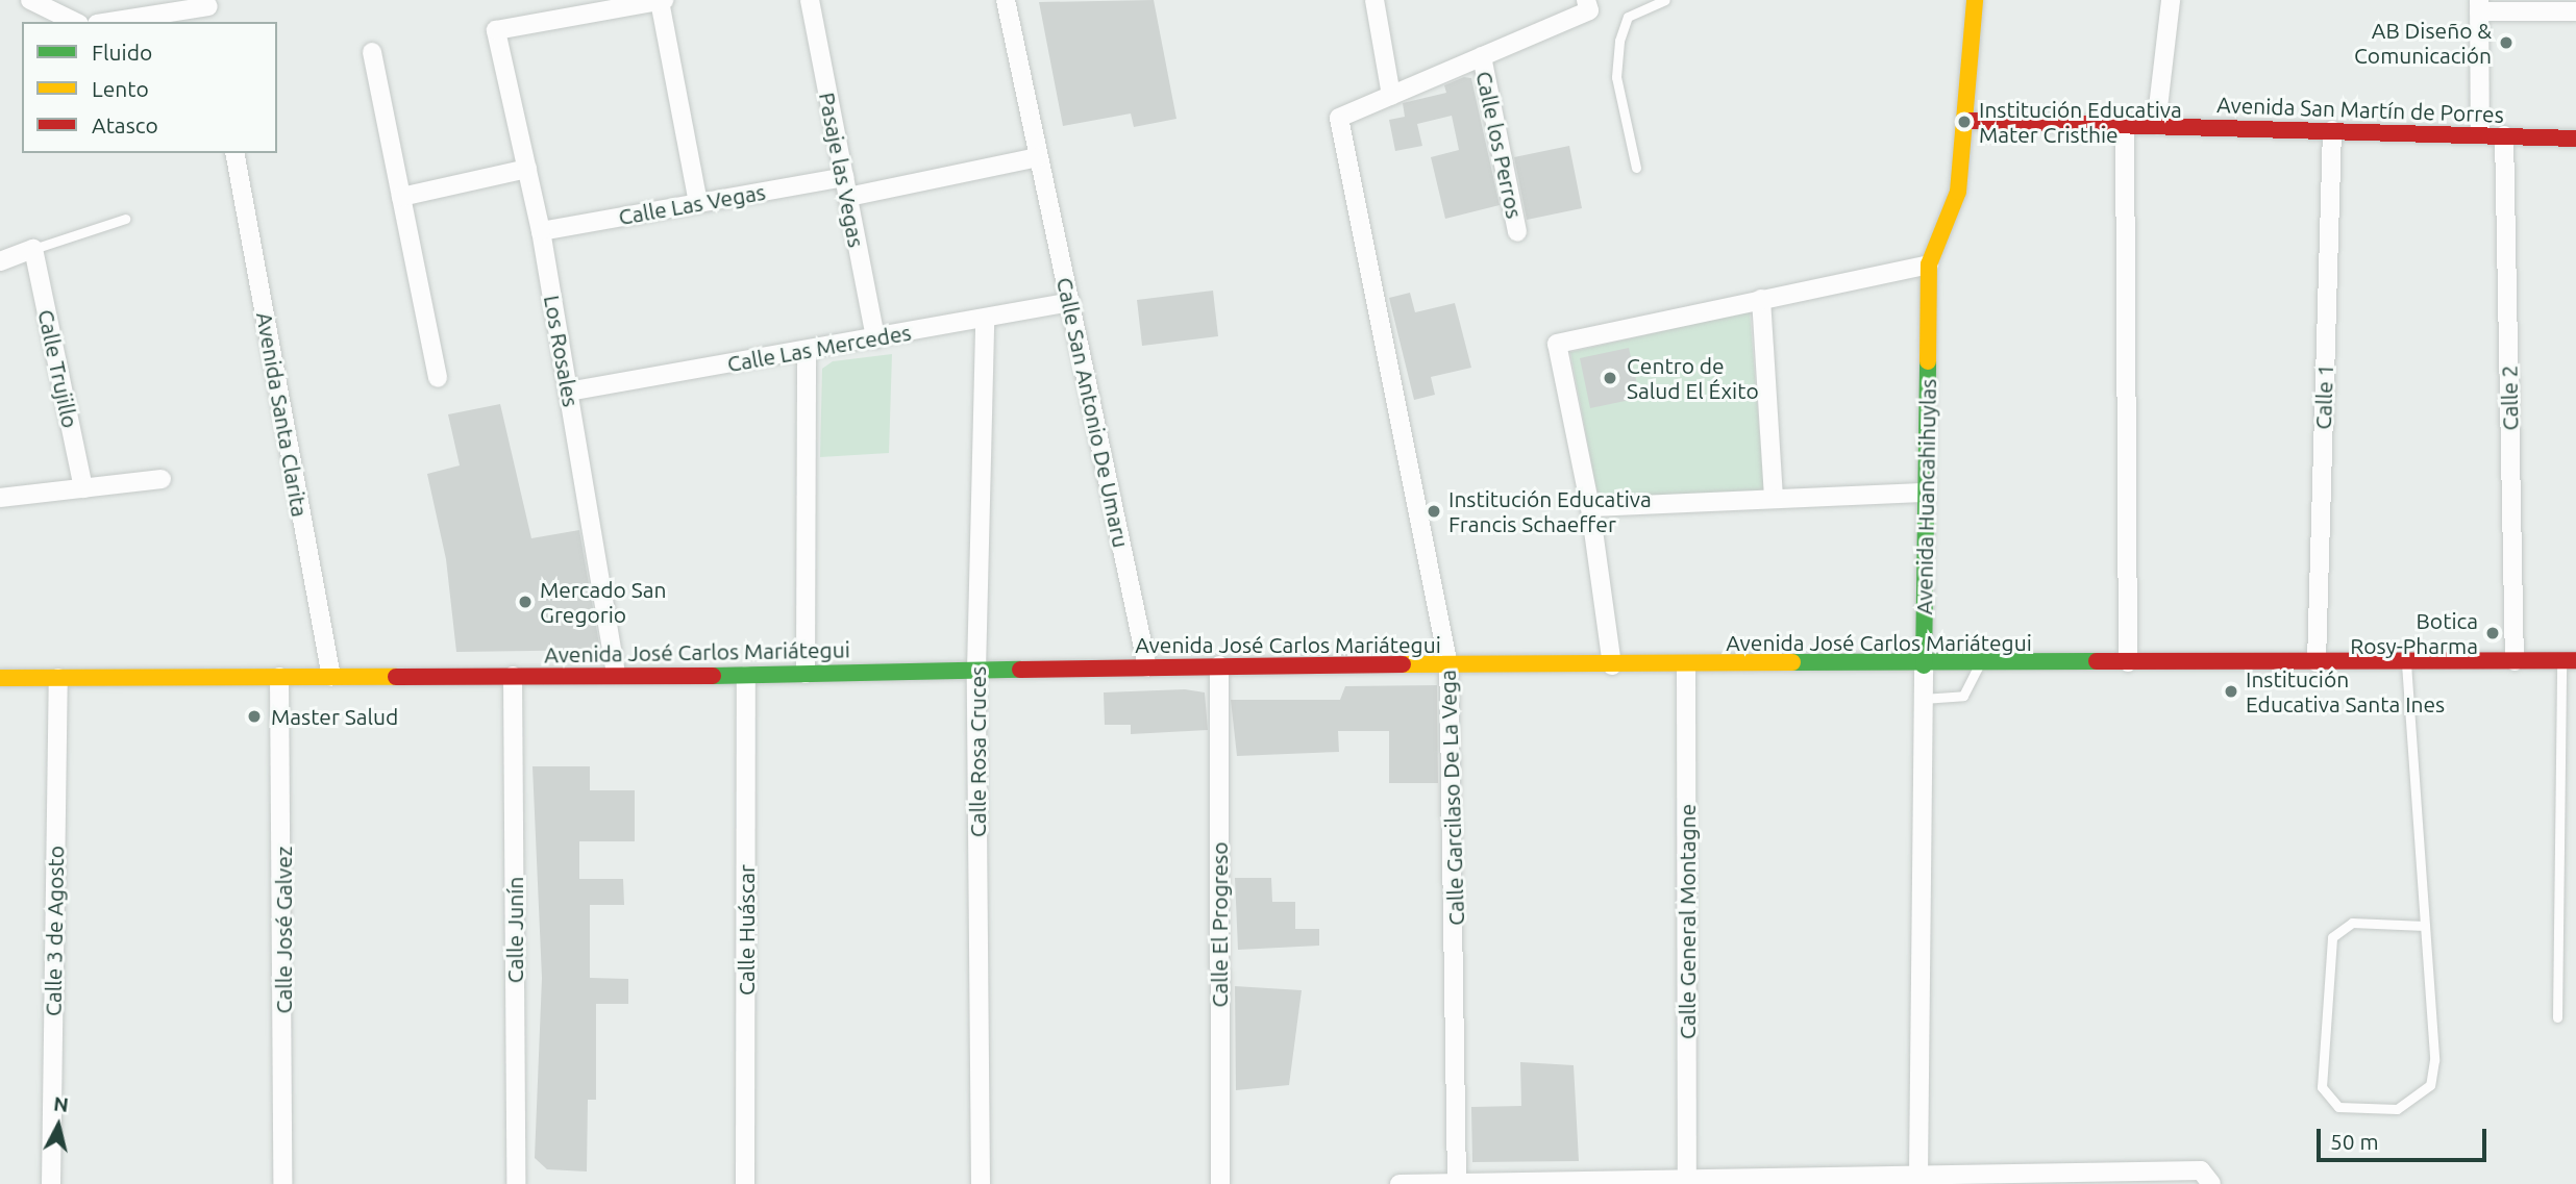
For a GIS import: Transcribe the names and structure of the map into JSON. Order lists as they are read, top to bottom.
{
  "streets": {
    "street": [
      "Avenida San Martín de Porres",
      "Calle los Perros",
      "Pasaje las Vegas",
      "Calle Las Vegas",
      "Calle Las Mercedes",
      "Los Rosales",
      "Calle Trujillo",
      "Calle 1",
      "Calle 2",
      "Calle San Antonio De Umaru",
      "Avenida Santa Clarita",
      "Avenida Huancahihuylas",
      "Avenida José Carlos Mariátegui",
      "Calle Rosa Cruces",
      "Calle Garcilaso De La Vega",
      "Calle General Montagne",
      "Calle El Progreso",
      "Calle José Galvez",
      "Calle Junín",
      "Calle Huáscar",
      "Calle 3 de Agosto"
    ]
  },
  "crossings": [
    ["Avenida San Martín de Porres", "Calle 1"],
    ["Avenida San Martín de Porres", "Calle 2"],
    ["Avenida San Martín de Porres", "Avenida Huancahihuylas"],
    ["Pasaje las Vegas", "Calle Las Vegas"],
    ["Pasaje las Vegas", "Calle Las Mercedes"],
    ["Calle Las Vegas", "Los Rosales"],
    ["Calle Las Mercedes", "Los Rosales"],
    ["Calle Las Mercedes", "Calle San Antonio De Umaru"],
    ["Calle Las Mercedes", "Calle Rosa Cruces"],
    ["Los Rosales", "Avenida José Carlos Mariátegui"],
    ["Calle 1", "Avenida José Carlos Mariátegui"],
    ["Calle 2", "Avenida José Carlos Mariátegui"],
    ["Calle San Antonio De Umaru", "Avenida José Carlos Mariátegui"],
    ["Avenida Santa Clarita", "Avenida José Carlos Mariátegui"],
    ["Avenida Huancahihuylas", "Avenida José Carlos Mariátegui"],
    ["Avenida José Carlos Mariátegui", "Calle Rosa Cruces"],
    ["Avenida José Carlos Mariátegui", "Calle Garcilaso De La Vega"],
    ["Avenida José Carlos Mariátegui", "Calle General Montagne"],
    ["Avenida José Carlos Mariátegui", "Calle El Progreso"],
    ["Avenida José Carlos Mariátegui", "Calle José Galvez"],
    ["Avenida José Carlos Mariátegui", "Calle Junín"],
    ["Avenida José Carlos Mariátegui", "Calle Huáscar"],
    ["Avenida José Carlos Mariátegui", "Calle 3 de Agosto"]
  ],
  "places": [
    "AB Diseño & Comunicación",
    "Institución Educativa Mater Cristhie",
    "Centro de Salud El Éxito",
    "Institución Educativa Francis Schaeffer",
    "Mercado San Gregorio",
    "Botica Rosy-Pharma",
    "Institución Educativa Santa Ines",
    "Master Salud"
  ],
  "legend": ["Fluido", "Lento", "Atasco"],
  "scale_bar": "50 m",
  "north": "top"
}
